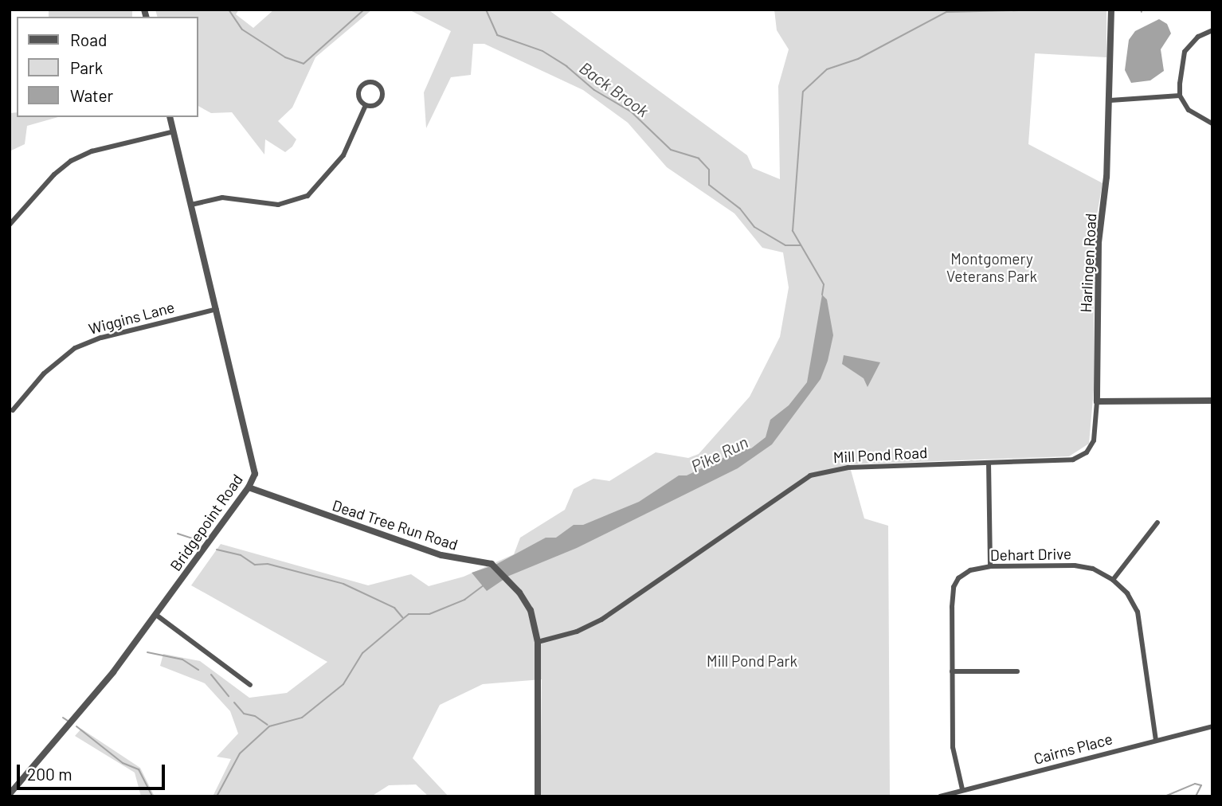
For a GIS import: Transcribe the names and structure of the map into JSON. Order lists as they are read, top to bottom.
{
  "streets": {
    "street": [
      "Harlingen Road",
      "Wiggins Lane",
      "Mill Pond Road",
      "Bridgepoint Road",
      "Dead Tree Run Road",
      "Dehart Drive",
      "Cairns Place"
    ]
  },
  "crossings": [
    ["Harlingen Road", "Mill Pond Road"],
    ["Wiggins Lane", "Bridgepoint Road"],
    ["Mill Pond Road", "Dead Tree Run Road"],
    ["Bridgepoint Road", "Dead Tree Run Road"],
    ["Dehart Drive", "Cairns Place"]
  ],
  "water": ["Back Brook", "Pike Run"],
  "parks": ["Montgomery Veterans Park", "Mill Pond Park"],
  "legend": ["Road", "Park", "Water"],
  "scale_bar": "200 m"
}
